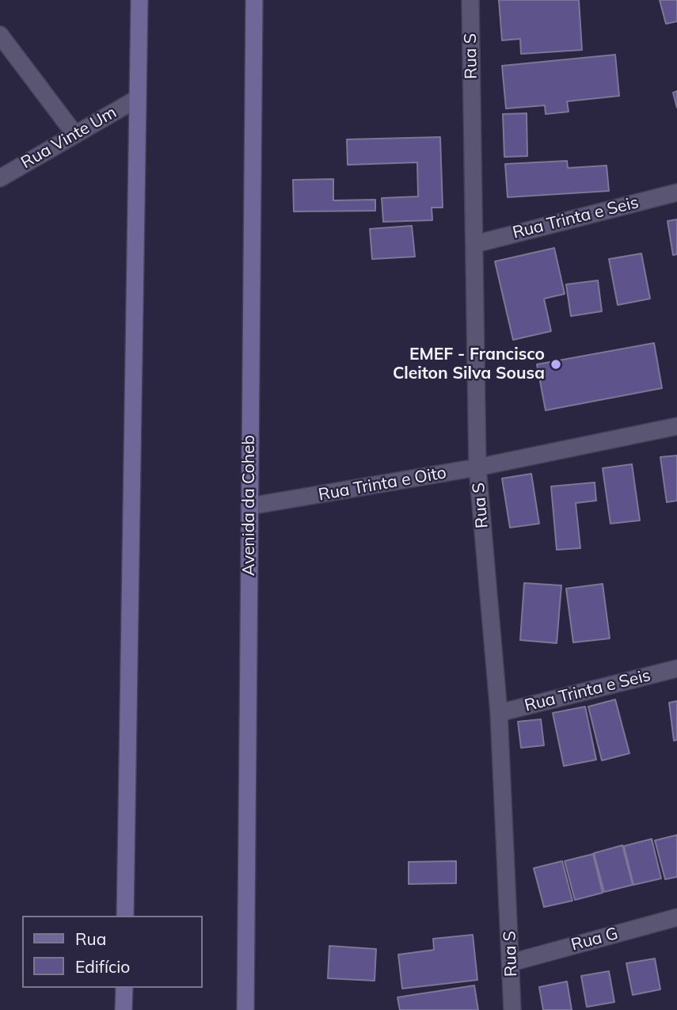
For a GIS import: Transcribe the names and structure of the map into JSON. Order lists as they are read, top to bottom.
{
  "streets": {
    "main road": ["Avenida da Coheb"],
    "street": [
      "Rua S",
      "Rua Vinte Um",
      "Rua Trinta e Seis",
      "Rua Trinta e Oito",
      "Rua G"
    ]
  },
  "crossings": [
    ["Rua S", "Rua Trinta e Seis"],
    ["Rua S", "Rua Trinta e Oito"],
    ["Rua S", "Rua G"],
    ["Rua Trinta e Oito", "Avenida da Coheb"]
  ],
  "places": ["EMEF - Francisco Cleiton Silva Sousa"],
  "legend": ["Rua", "Edifício"]
}
